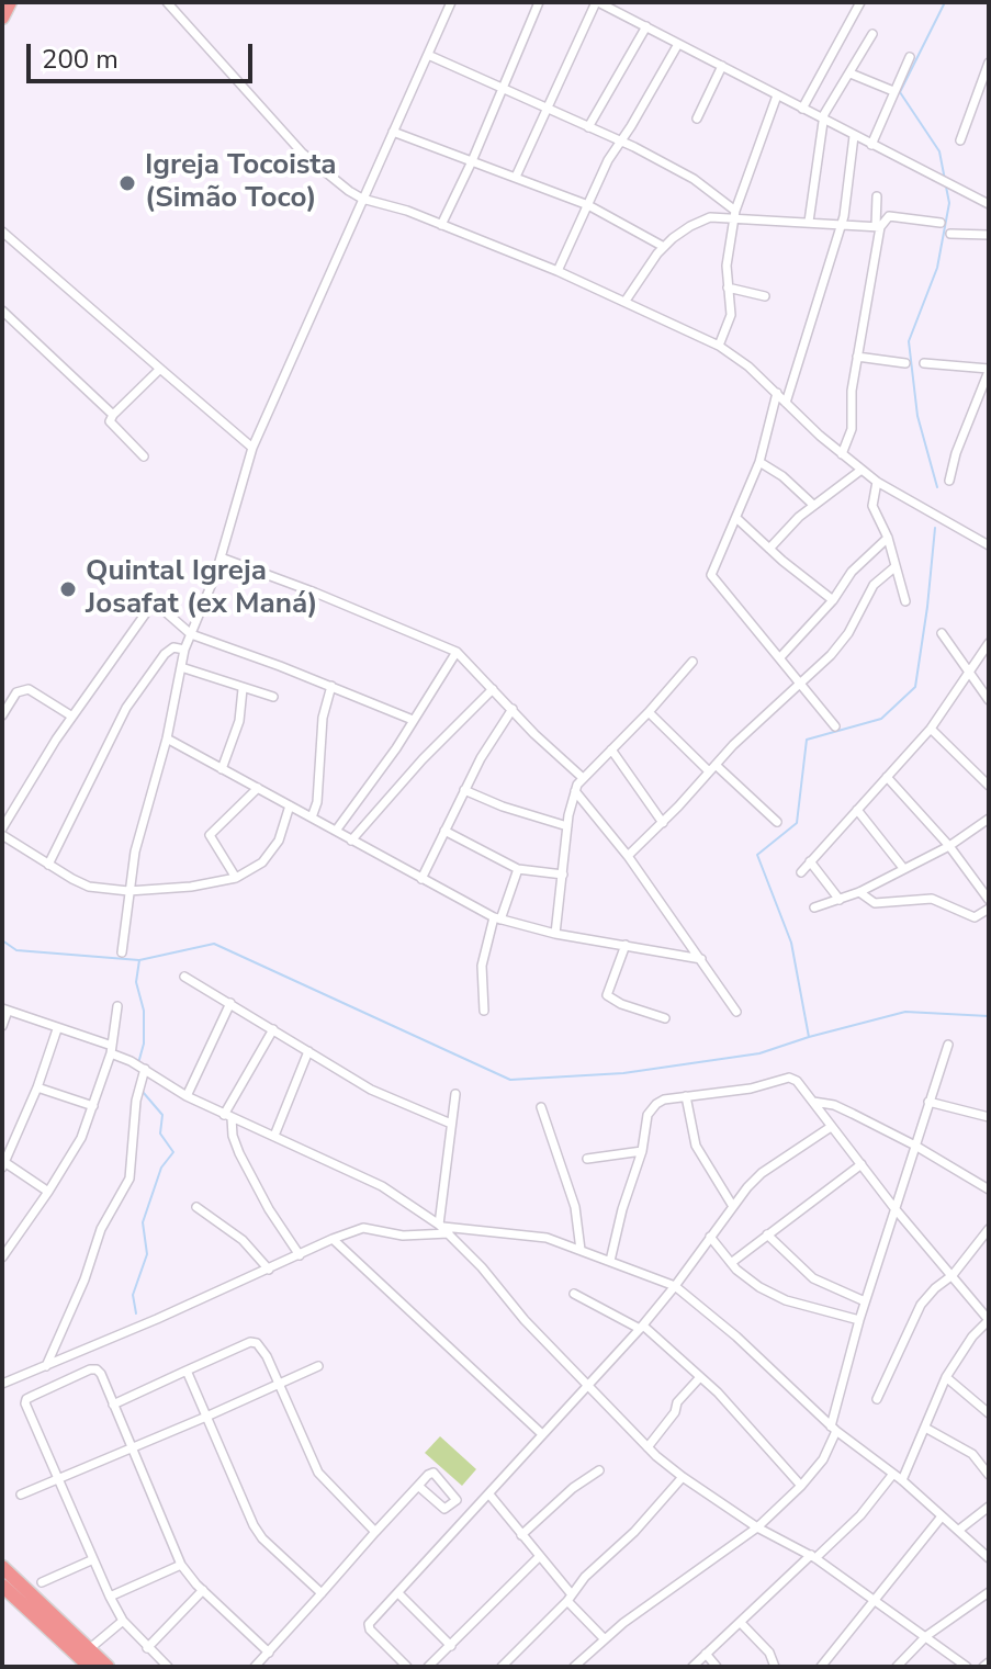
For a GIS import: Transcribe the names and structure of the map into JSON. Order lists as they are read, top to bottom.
{
  "places": ["Igreja Tocoista (Simão Toco)", "Quintal Igreja Josafat (ex Maná)"],
  "scale_bar": "200 m"
}
